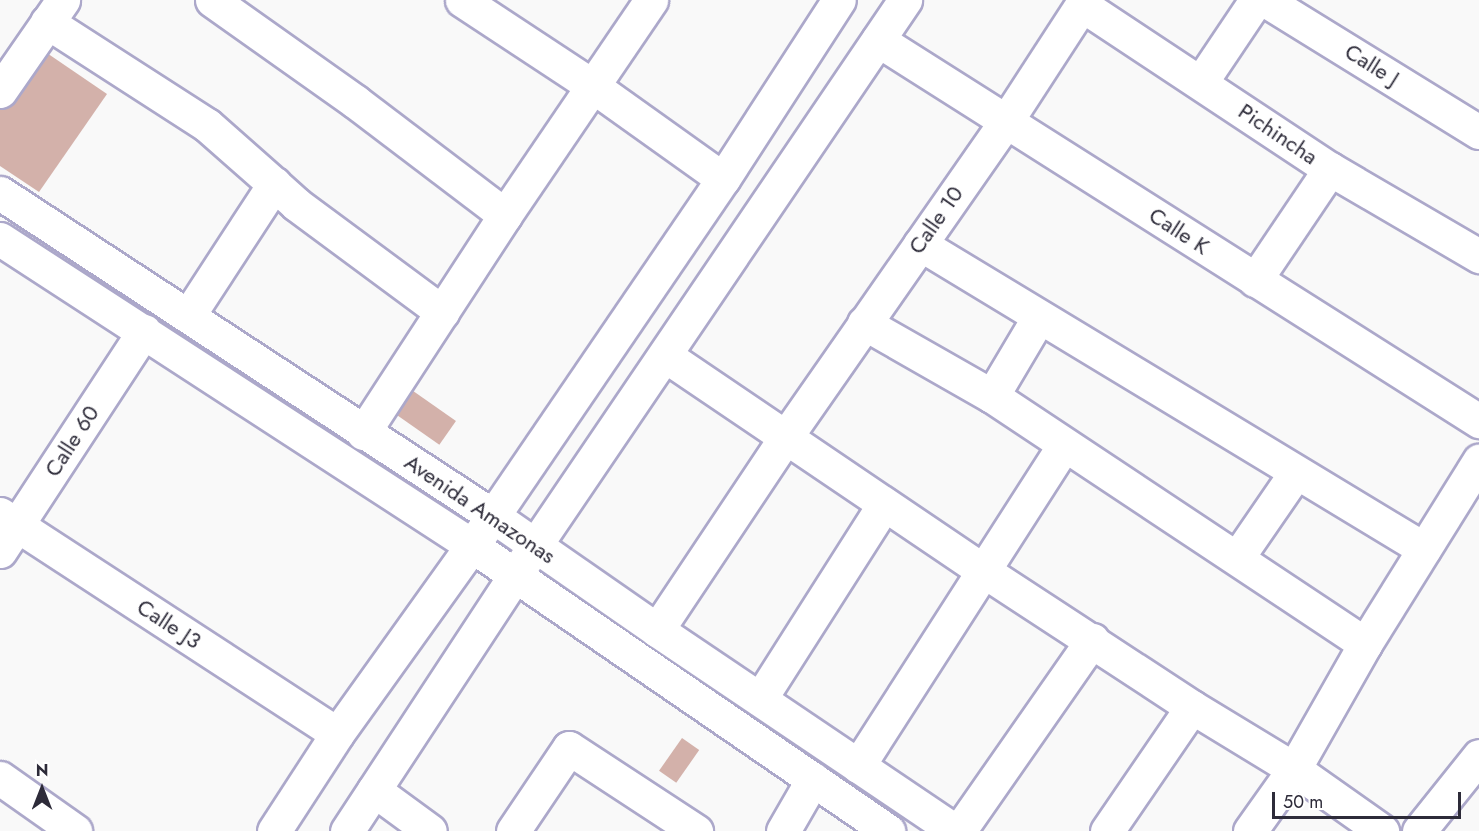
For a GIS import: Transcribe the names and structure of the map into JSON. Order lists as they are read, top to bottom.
{
  "streets": {
    "street": [
      "Calle J",
      "Pichincha",
      "Calle 10",
      "Calle K",
      "Calle 60",
      "Avenida Amazonas",
      "Calle J3"
    ]
  },
  "crossings": [
    ["Pichincha", "Calle 10"],
    ["Calle 10", "Calle K"],
    ["Calle 10", "Avenida Amazonas"],
    ["Calle 60", "Avenida Amazonas"],
    ["Calle 60", "Calle J3"]
  ],
  "scale_bar": "50 m",
  "north": "top"
}
